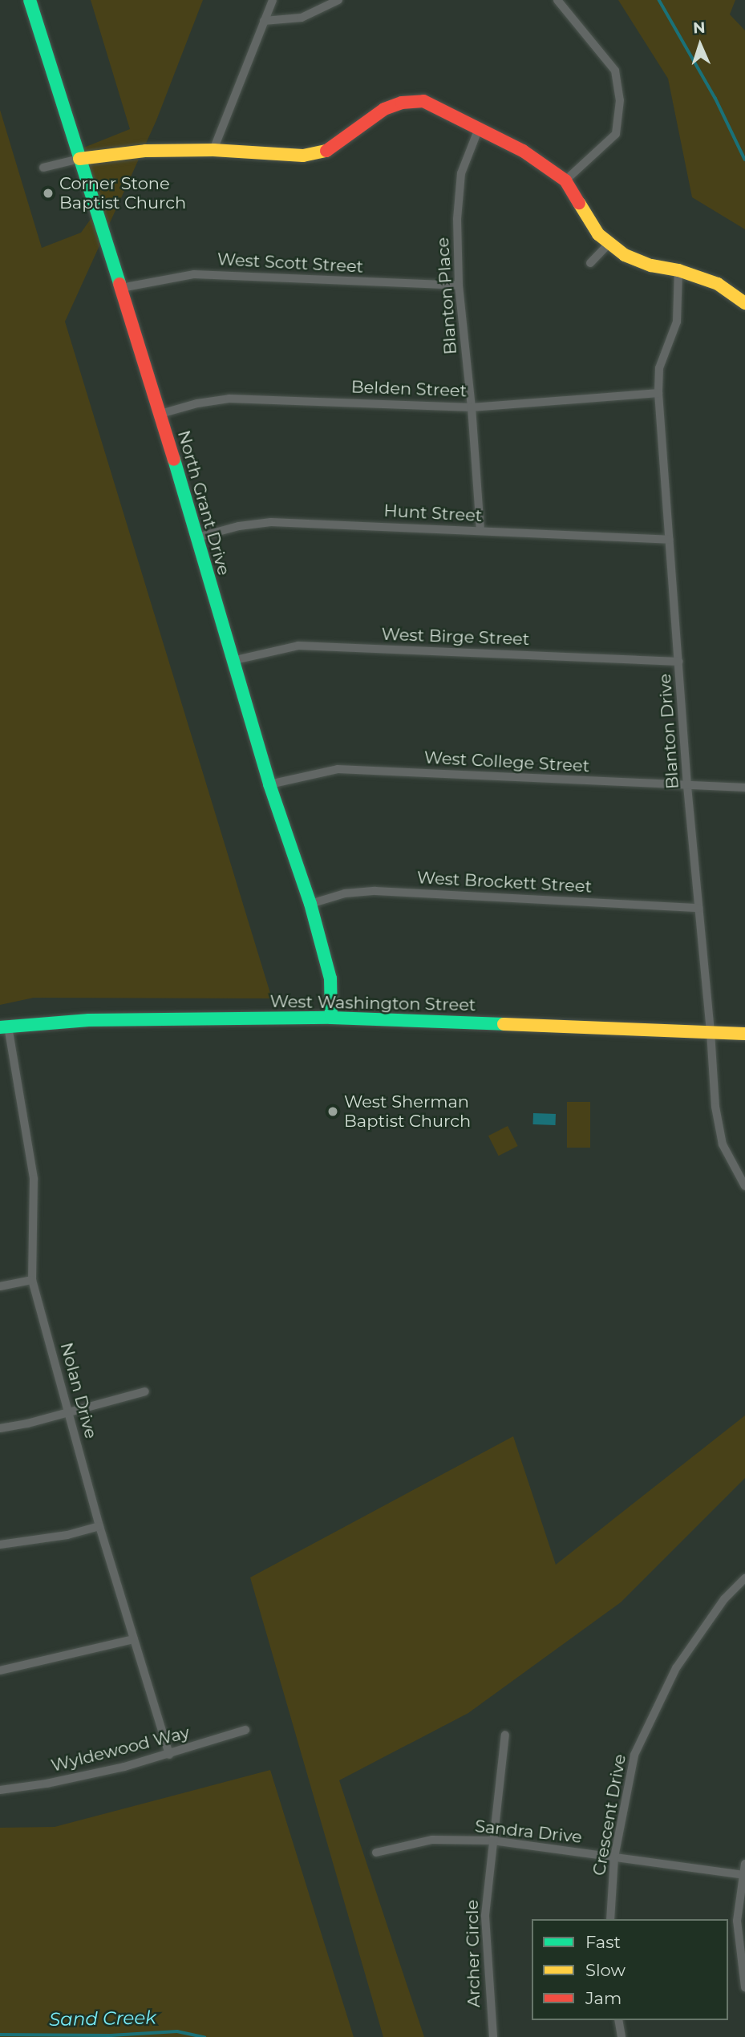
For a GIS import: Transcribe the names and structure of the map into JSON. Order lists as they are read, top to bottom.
{
  "streets": {
    "street": [
      "West Scott Street",
      "Blanton Place",
      "Belden Street",
      "North Grant Drive",
      "Hunt Street",
      "West Birge Street",
      "Blanton Drive",
      "West College Street",
      "West Brockett Street",
      "West Washington Street",
      "Nolan Drive",
      "Wyldewood Way",
      "Crescent Drive",
      "Sandra Drive",
      "Archer Circle"
    ]
  },
  "crossings": [
    ["West Scott Street", "Blanton Place"],
    ["West Scott Street", "North Grant Drive"],
    ["Blanton Place", "Belden Street"],
    ["Blanton Place", "Hunt Street"],
    ["Belden Street", "North Grant Drive"],
    ["Belden Street", "Blanton Drive"],
    ["North Grant Drive", "Hunt Street"],
    ["North Grant Drive", "West Birge Street"],
    ["North Grant Drive", "West College Street"],
    ["North Grant Drive", "West Brockett Street"],
    ["North Grant Drive", "West Washington Street"],
    ["Hunt Street", "Blanton Drive"],
    ["West Birge Street", "Blanton Drive"],
    ["Blanton Drive", "West College Street"],
    ["Blanton Drive", "West Brockett Street"],
    ["Blanton Drive", "West Washington Street"],
    ["West Washington Street", "Nolan Drive"],
    ["Nolan Drive", "Wyldewood Way"],
    ["Crescent Drive", "Sandra Drive"],
    ["Sandra Drive", "Archer Circle"]
  ],
  "water": ["Sand Creek"],
  "places": ["Corner Stone Baptist Church", "West Sherman Baptist Church"],
  "legend": ["Fast", "Slow", "Jam"],
  "north": "top"
}
